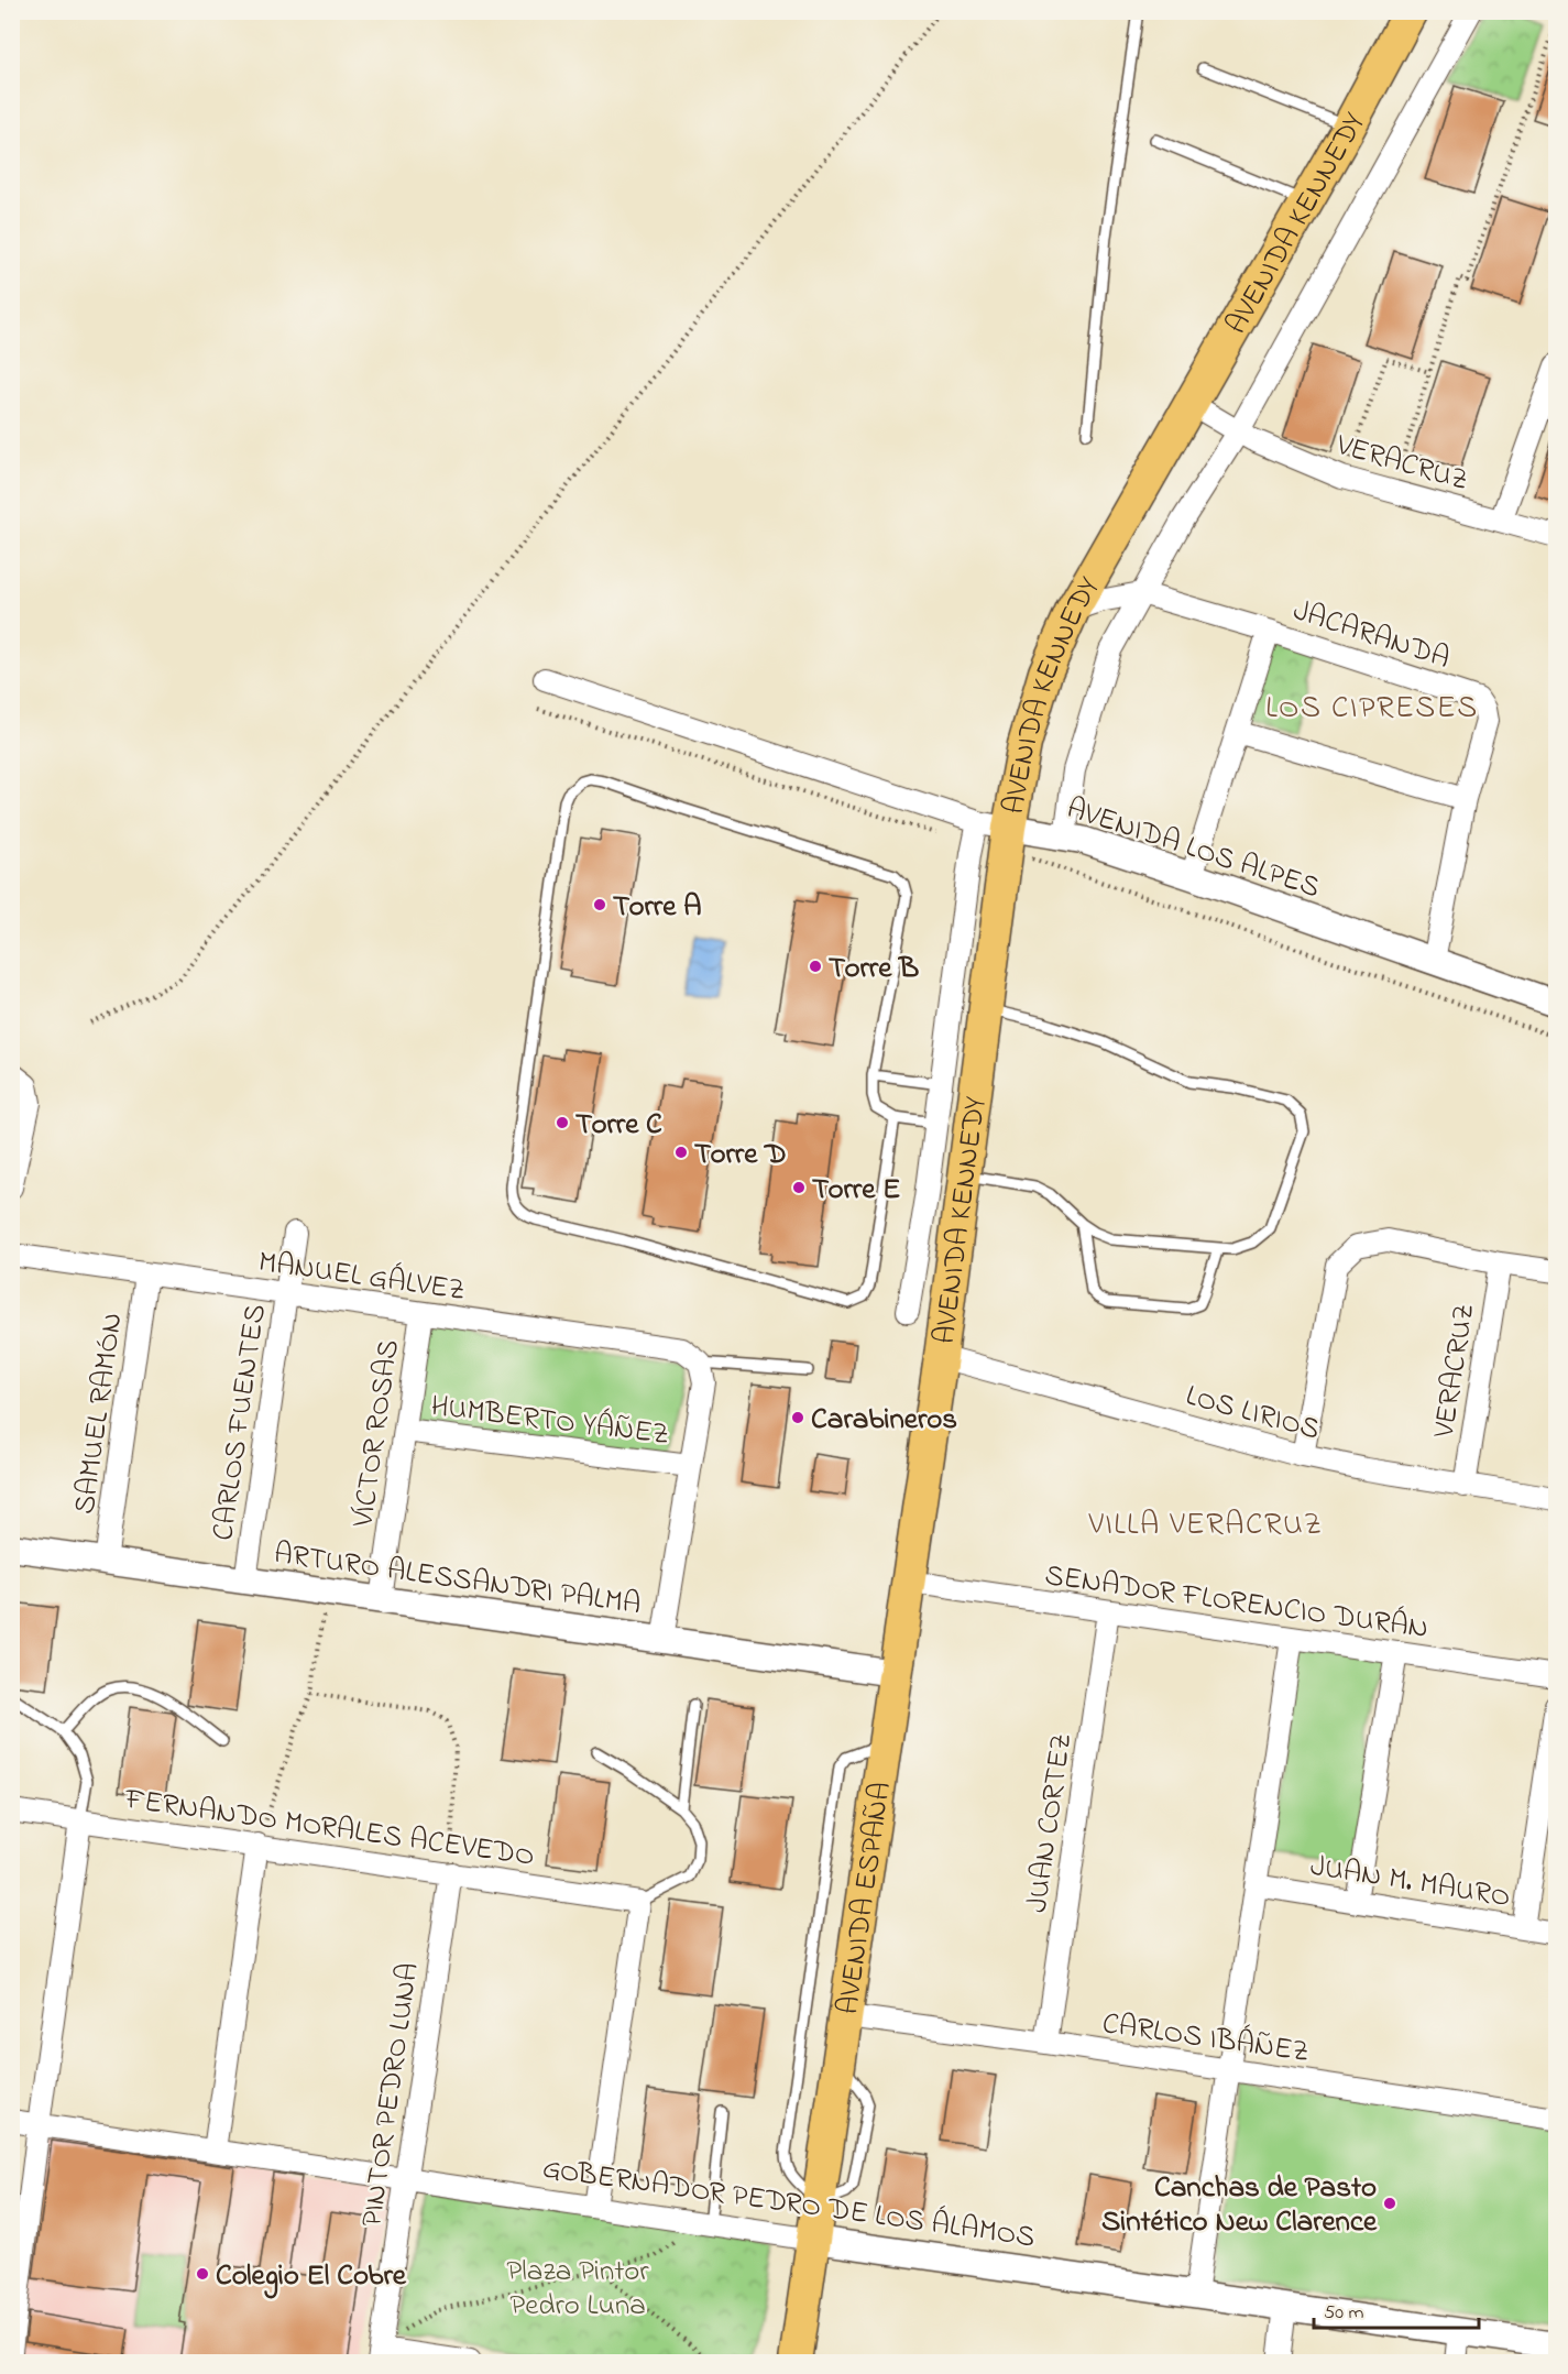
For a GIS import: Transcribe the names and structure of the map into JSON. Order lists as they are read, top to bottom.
{
  "streets": {
    "main road": ["AVENIDA KENNEDY", "AVENIDA ESPAÑA"],
    "street": [
      "VERACRUZ",
      "JACARANDA",
      "AVENIDA LOS ALPES",
      "MANUEL GÁLVEZ",
      "LOS LIRIOS",
      "SAMUEL RAMÓN",
      "HUMBERTO YÁÑEZ",
      "CARLOS FUENTES",
      "VÍCTOR ROSAS",
      "ARTURO ALESSANDRI PALMA",
      "SENADOR FLORENCIO DURÁN",
      "JUAN CORTEZ",
      "FERNANDO MORALES ACEVEDO",
      "JUAN M. MAURO",
      "CARLOS IBÁÑEZ",
      "PINTOR PEDRO LUNA",
      "GOBERNADOR PEDRO DE LOS ÁLAMOS"
    ]
  },
  "crossings": [
    ["AVENIDA KENNEDY", "VERACRUZ"],
    ["AVENIDA KENNEDY", "JACARANDA"],
    ["AVENIDA KENNEDY", "AVENIDA LOS ALPES"],
    ["AVENIDA KENNEDY", "LOS LIRIOS"],
    ["AVENIDA KENNEDY", "AVENIDA ESPAÑA"],
    ["VERACRUZ", "LOS LIRIOS"],
    ["JACARANDA", "AVENIDA LOS ALPES"],
    ["MANUEL GÁLVEZ", "SAMUEL RAMÓN"],
    ["MANUEL GÁLVEZ", "CARLOS FUENTES"],
    ["MANUEL GÁLVEZ", "VÍCTOR ROSAS"],
    ["SAMUEL RAMÓN", "ARTURO ALESSANDRI PALMA"],
    ["HUMBERTO YÁÑEZ", "VÍCTOR ROSAS"],
    ["CARLOS FUENTES", "ARTURO ALESSANDRI PALMA"],
    ["VÍCTOR ROSAS", "ARTURO ALESSANDRI PALMA"],
    ["ARTURO ALESSANDRI PALMA", "AVENIDA ESPAÑA"],
    ["SENADOR FLORENCIO DURÁN", "JUAN CORTEZ"],
    ["SENADOR FLORENCIO DURÁN", "AVENIDA ESPAÑA"],
    ["JUAN CORTEZ", "CARLOS IBÁÑEZ"],
    ["FERNANDO MORALES ACEVEDO", "PINTOR PEDRO LUNA"],
    ["AVENIDA ESPAÑA", "CARLOS IBÁÑEZ"],
    ["AVENIDA ESPAÑA", "GOBERNADOR PEDRO DE LOS ÁLAMOS"],
    ["PINTOR PEDRO LUNA", "GOBERNADOR PEDRO DE LOS ÁLAMOS"]
  ],
  "districts": ["LOS CIPRESES", "VILLA VERACRUZ"],
  "parks": ["Plaza Pintor Pedro Luna"],
  "places": [
    "Torre A",
    "Torre B",
    "Torre C",
    "Torre D",
    "Torre E",
    "Carabineros",
    "Canchas de Pasto Sintético New Clarence",
    "Colegio El Cobre"
  ],
  "scale_bar": "50 m"
}
